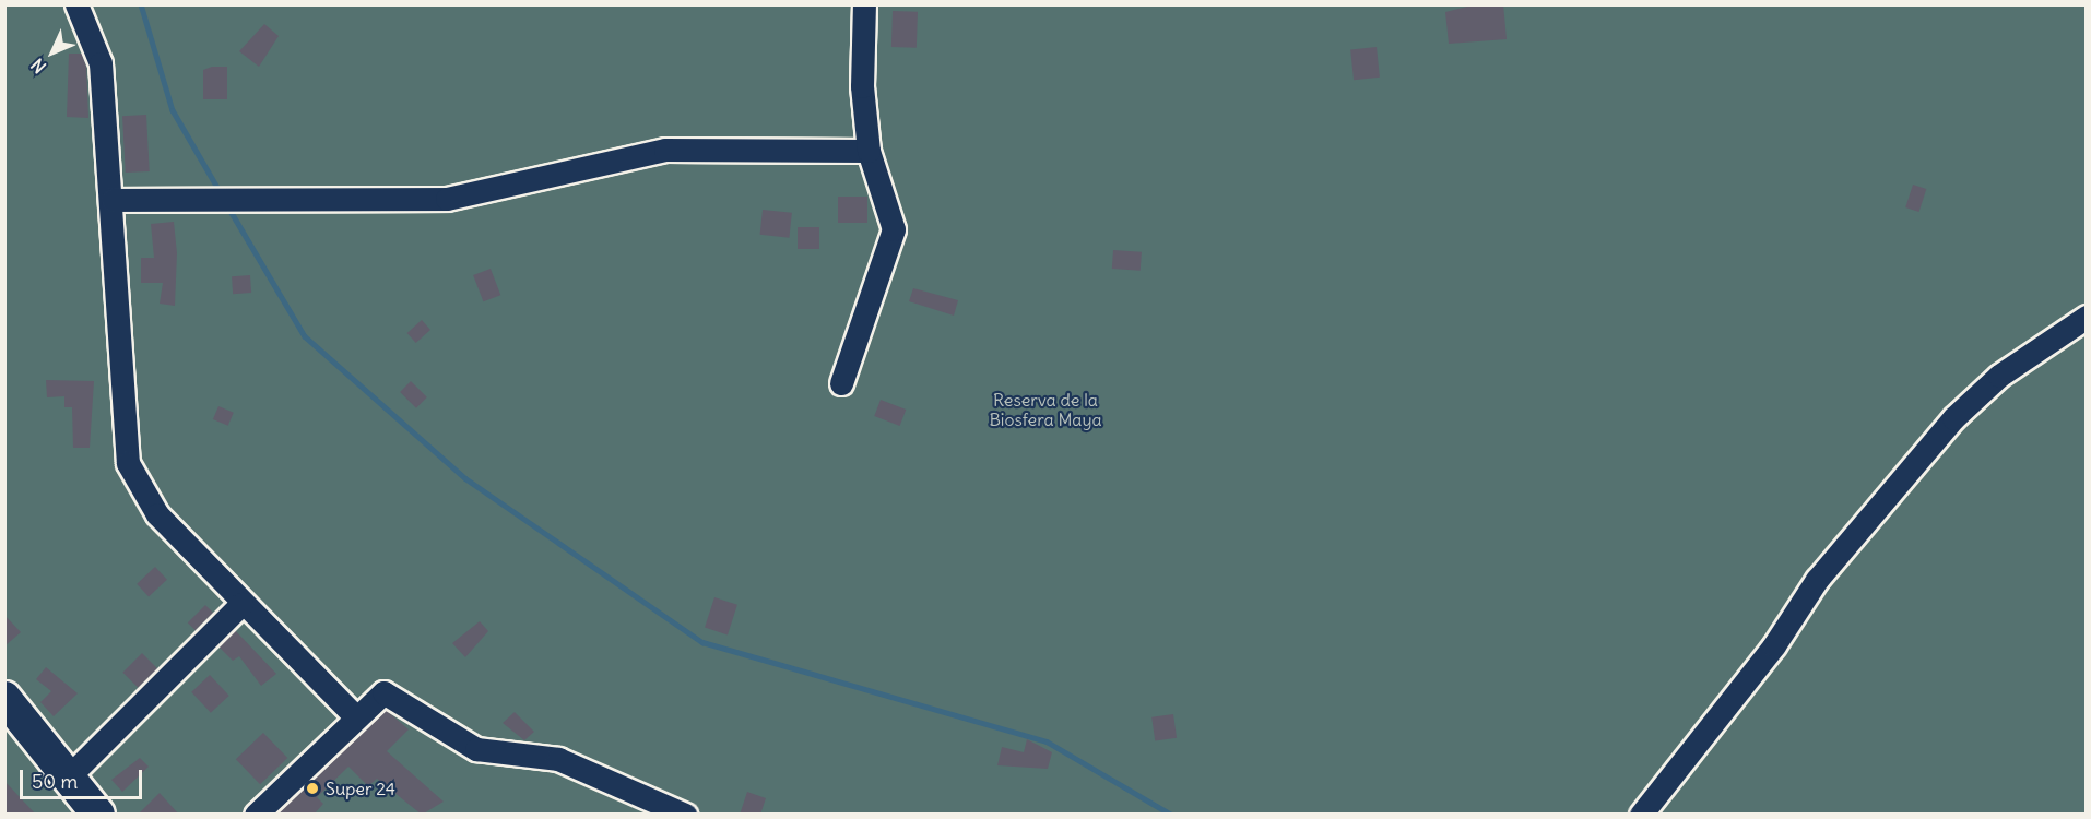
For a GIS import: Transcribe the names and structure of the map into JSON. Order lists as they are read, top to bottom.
{
  "parks": ["Reserva de la Biosfera Maya"],
  "places": ["Super 24"],
  "scale_bar": "50 m",
  "north": "bottom left"
}
